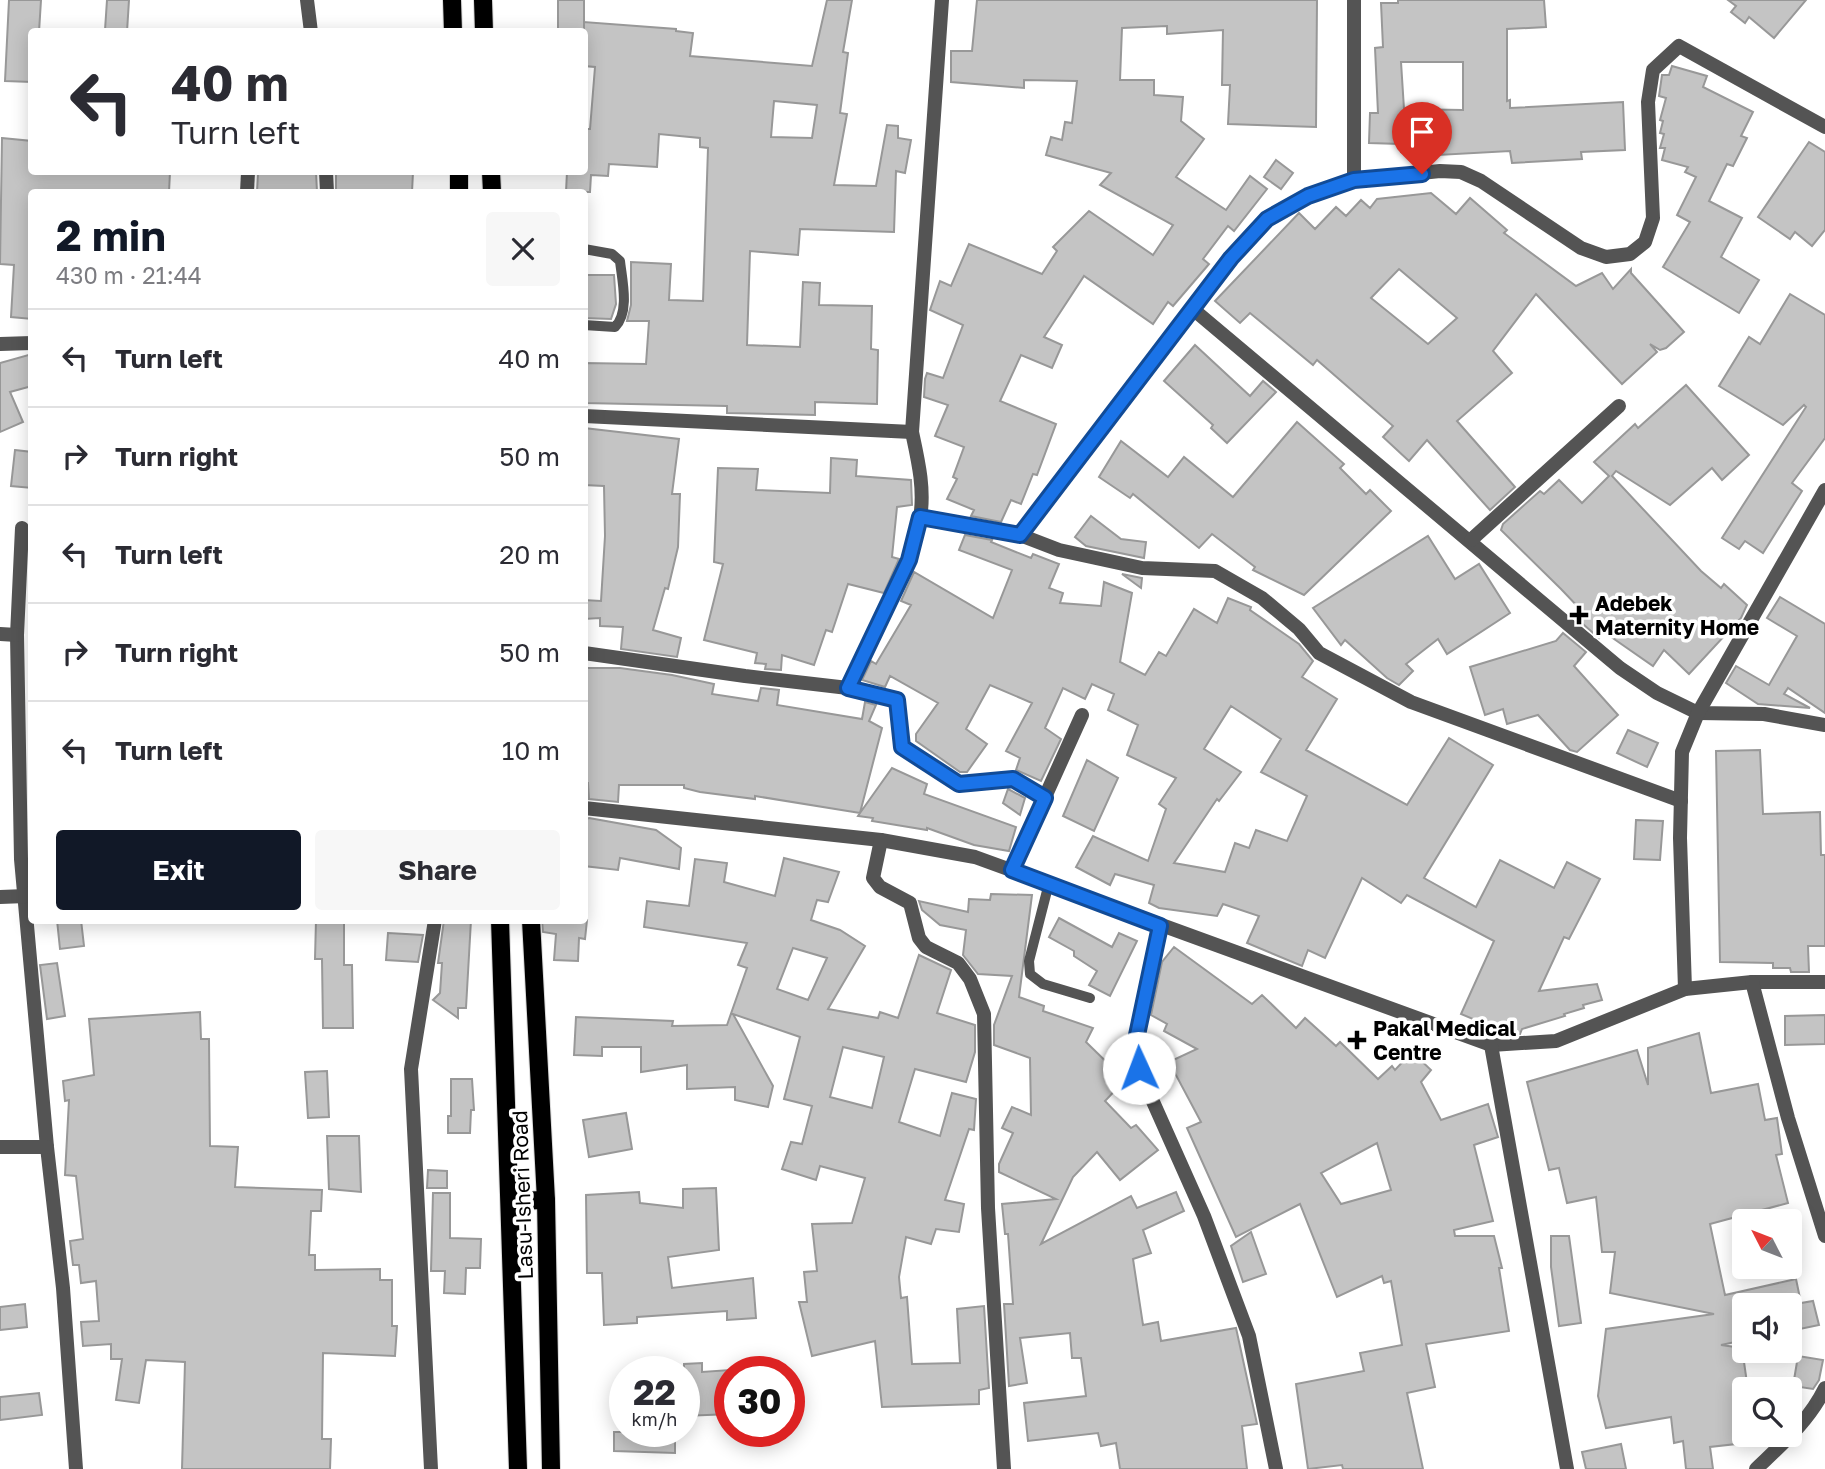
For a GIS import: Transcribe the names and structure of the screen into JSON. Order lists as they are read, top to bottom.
{
  "streets": {
    "main road": ["Lasu-Isheri Road"]
  },
  "places": {
    "health": ["Adebek Maternity Home", "Pakal Medical Centre"]
  },
  "north": "top left",
  "page": {
    "turn": ["40 m", "Turn left"],
    "heading": ["2 min", "430 m · 21:44"],
    "list": [
      {
        "name": "Turn left",
        "value": "40 m"
      },
      {
        "name": "Turn right",
        "value": "50 m"
      },
      {
        "name": "Turn left",
        "value": "20 m"
      },
      {
        "name": "Turn right",
        "value": "50 m"
      },
      {
        "name": "Turn left",
        "value": "10 m"
      }
    ],
    "buttons": ["Exit", "Share"],
    "speed": "22 km/h",
    "limit": "30"
  }
}
